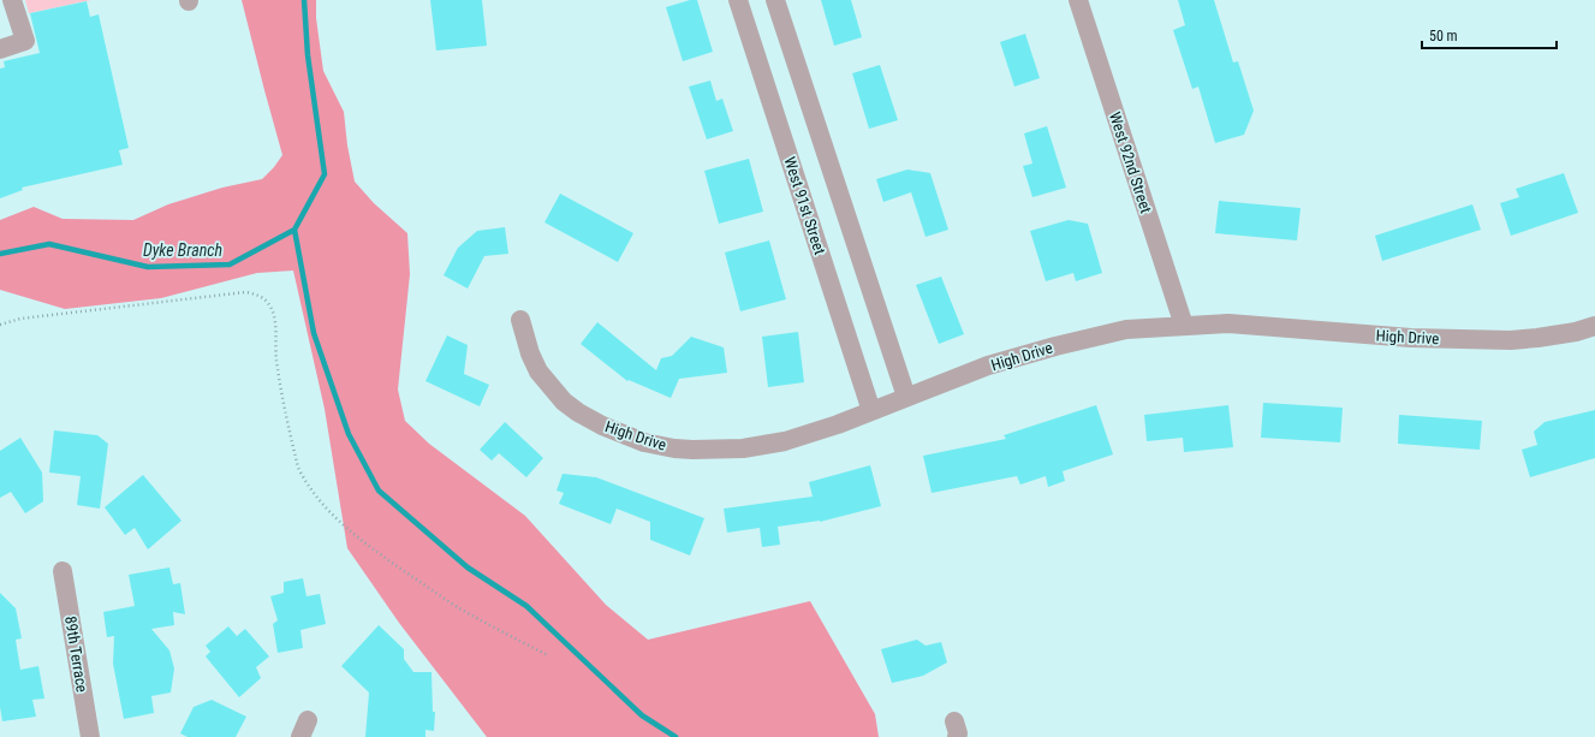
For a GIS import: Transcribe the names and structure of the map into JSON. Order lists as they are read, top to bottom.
{
  "streets": {
    "street": [
      "West 92nd Street",
      "West 91st Street",
      "High Drive",
      "89th Terrace"
    ]
  },
  "crossings": [
    ["West 92nd Street", "High Drive"],
    ["West 91st Street", "High Drive"]
  ],
  "water": ["Dyke Branch"],
  "scale_bar": "50 m"
}
